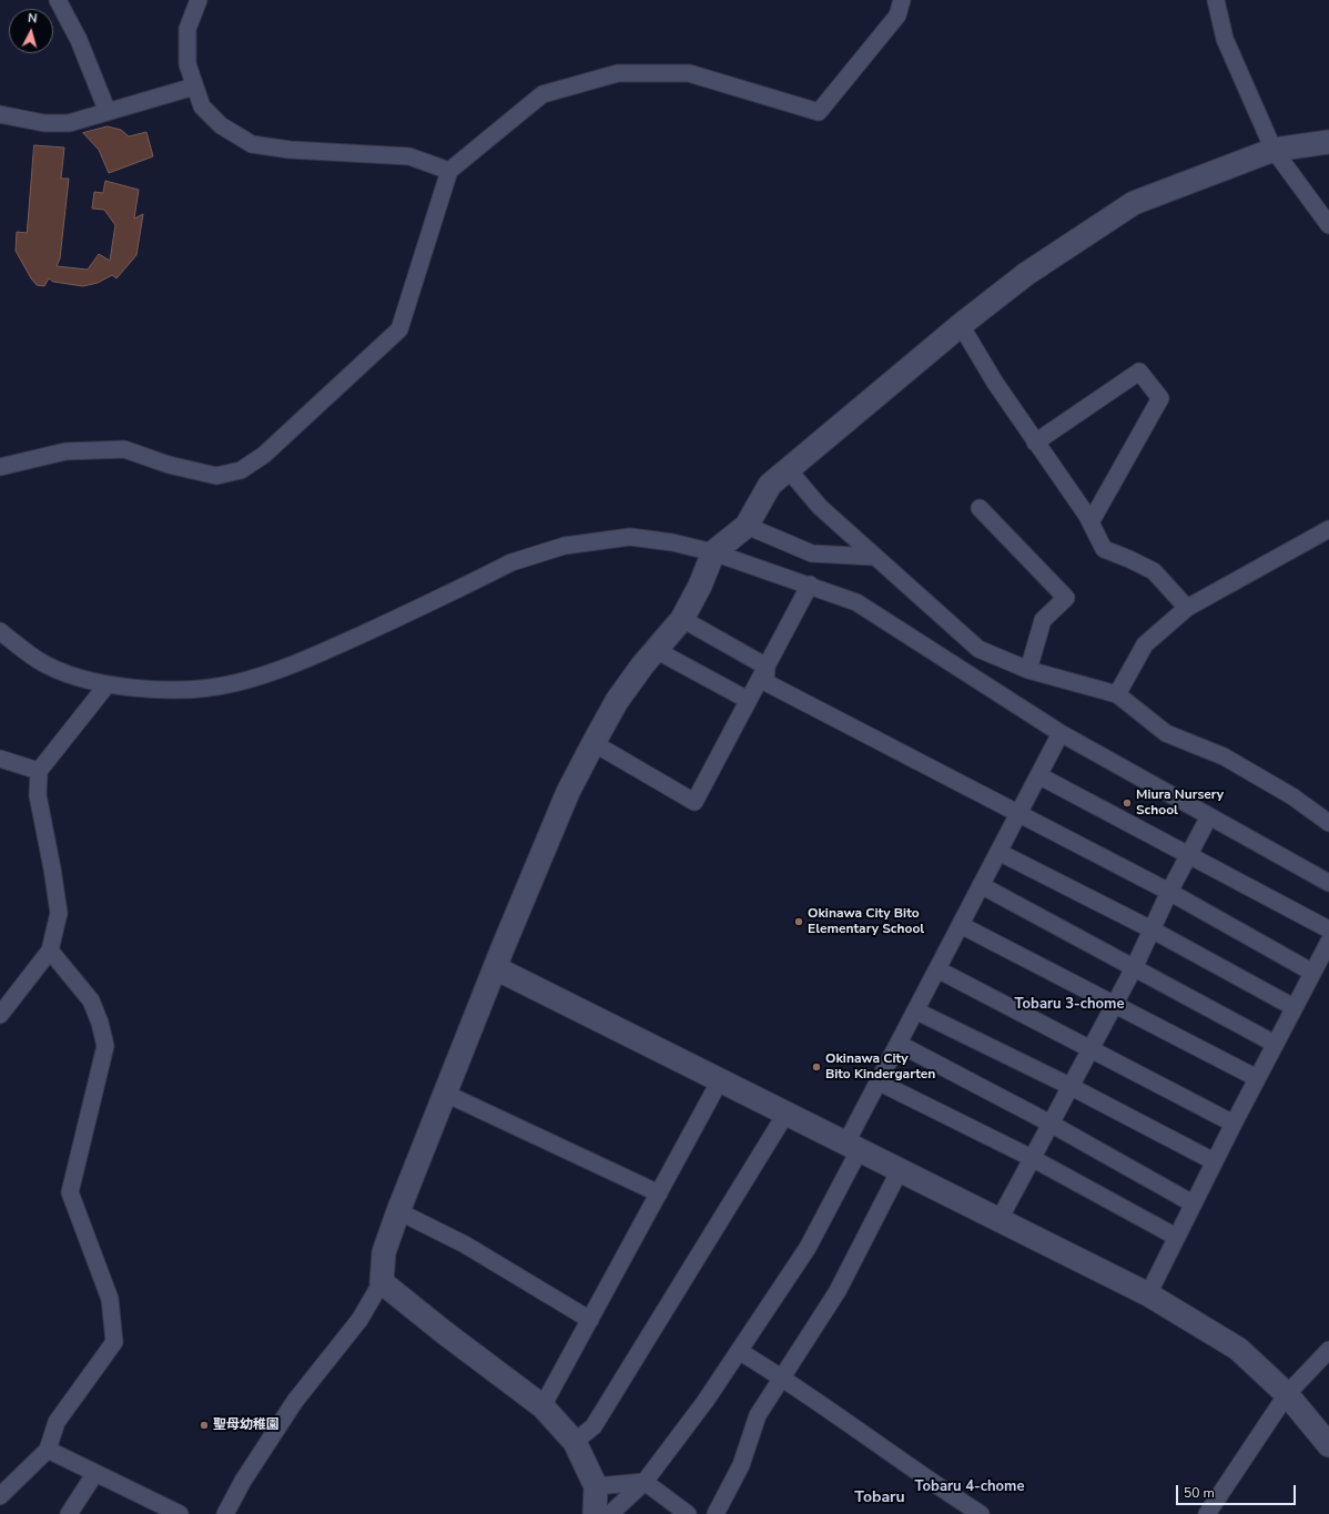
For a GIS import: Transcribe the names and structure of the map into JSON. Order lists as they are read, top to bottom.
{
  "districts": ["Tobaru 3-chome", "Tobaru 4-chome", "Tobaru"],
  "places": [
    "Miura Nursery School",
    "Okinawa City Bito Elementary School",
    "Okinawa City Bito Kindergarten",
    "聖母幼稚園"
  ],
  "scale_bar": "50 m",
  "north": "top"
}
